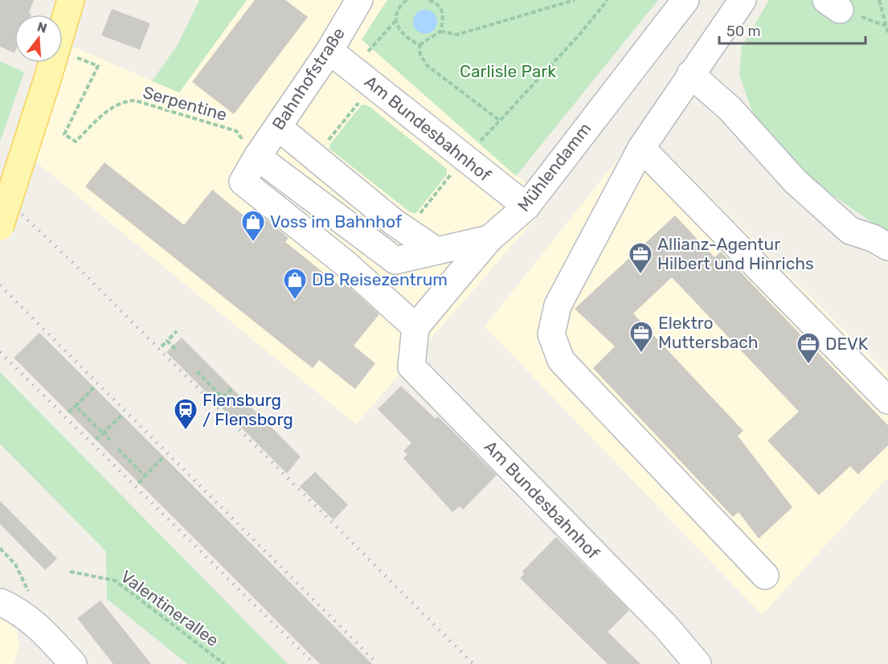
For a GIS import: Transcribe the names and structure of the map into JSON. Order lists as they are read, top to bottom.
{
  "streets": {
    "street": ["Bahnhofstraße", "Am Bundesbahnhof", "Mühlendamm"],
    "path": ["Serpentine", "Valentinerallee"]
  },
  "crossings": [
    ["Bahnhofstraße", "Serpentine"],
    ["Bahnhofstraße", "Am Bundesbahnhof"],
    ["Bahnhofstraße", "Mühlendamm"],
    ["Am Bundesbahnhof", "Mühlendamm"]
  ],
  "parks": ["Carlisle Park"],
  "places": {
    "shop": ["Voss im Bahnhof", "DB Reisezentrum"],
    "office": ["Allianz-Agentur Hilbert und Hinrichs", "Elektro Muttersbach", "DEVK"],
    "station": ["Flensburg / Flensborg"]
  },
  "scale_bar": "50 m",
  "north": "top"
}
